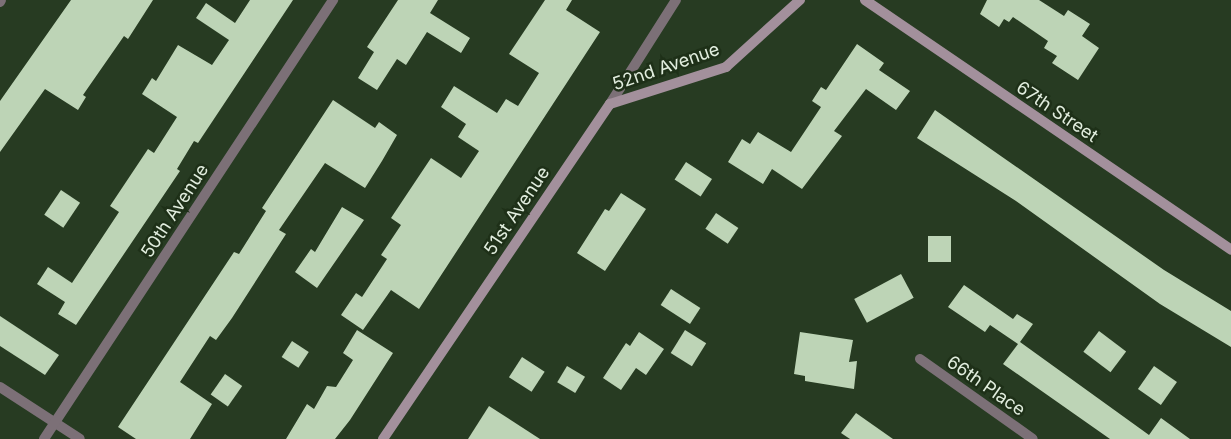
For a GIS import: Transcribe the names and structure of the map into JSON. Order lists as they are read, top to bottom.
{
  "streets": {
    "street": [
      "52nd Avenue",
      "67th Street",
      "50th Avenue",
      "51st Avenue",
      "66th Place"
    ]
  },
  "crossings": [
    ["52nd Avenue", "51st Avenue"]
  ]
}
